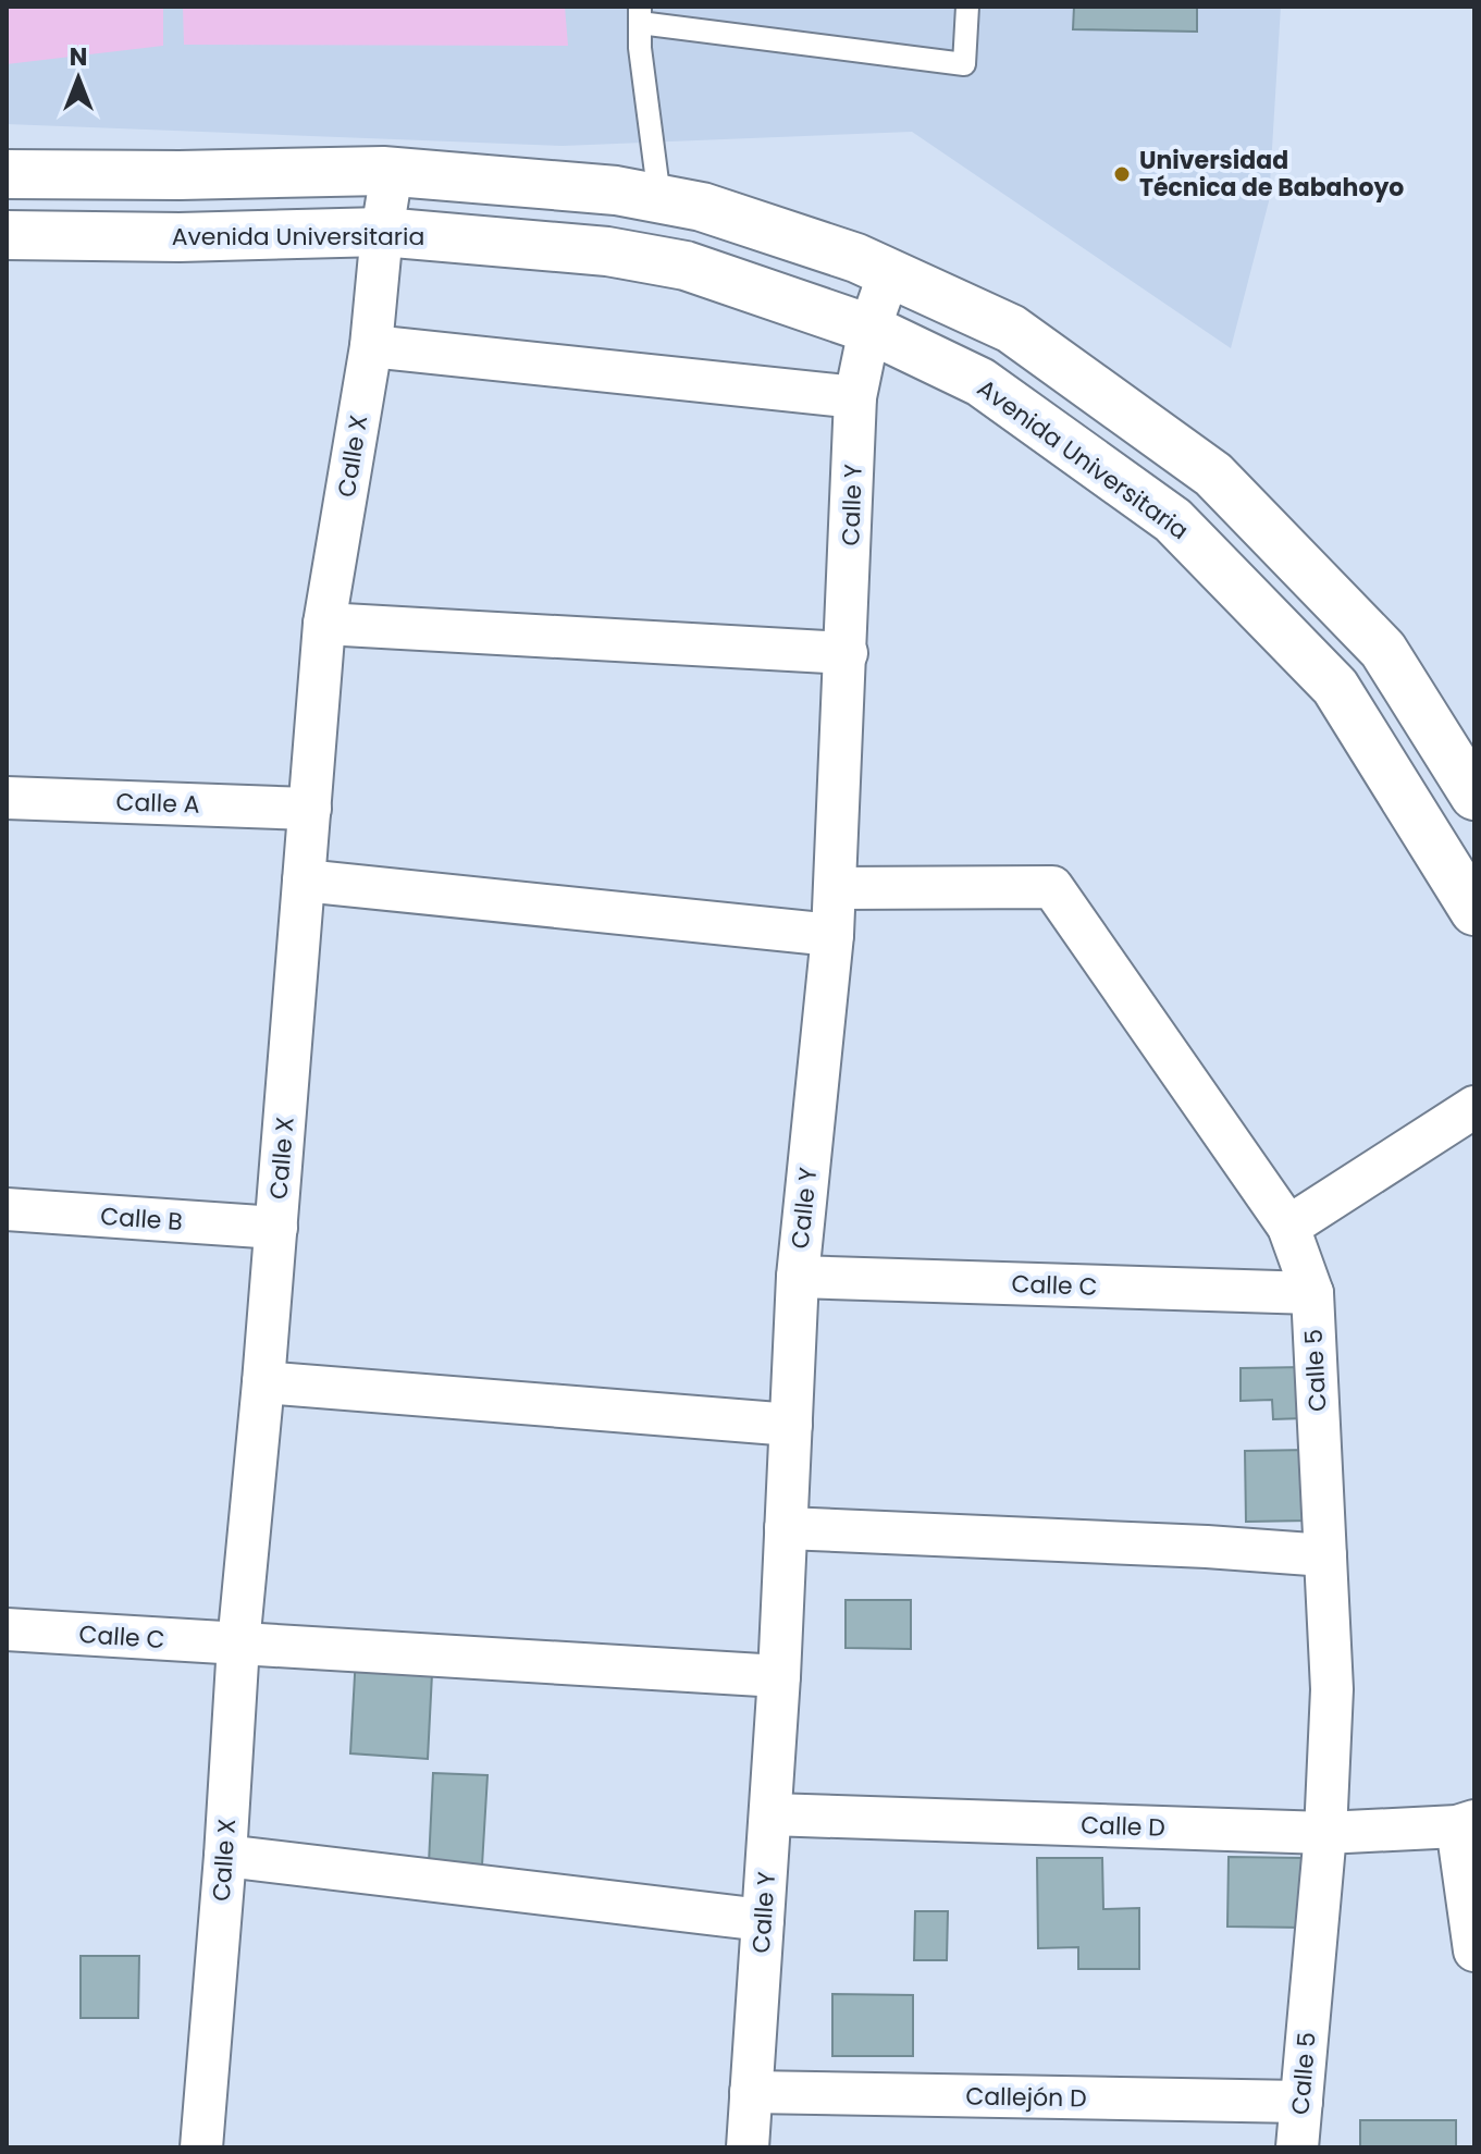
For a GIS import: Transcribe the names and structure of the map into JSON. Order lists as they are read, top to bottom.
{
  "streets": {
    "highway": ["Avenida Universitaria"],
    "street": [
      "Calle X",
      "Calle Y",
      "Calle A",
      "Calle B",
      "Calle C",
      "Calle 5",
      "Calle D",
      "Callejón D"
    ]
  },
  "crossings": [
    ["Avenida Universitaria", "Calle X"],
    ["Avenida Universitaria", "Calle Y"],
    ["Calle X", "Calle A"],
    ["Calle X", "Calle B"],
    ["Calle X", "Calle C"],
    ["Calle Y", "Calle C"],
    ["Calle Y", "Calle 5"],
    ["Calle Y", "Calle D"],
    ["Calle Y", "Callejón D"],
    ["Calle C", "Calle 5"],
    ["Calle 5", "Calle D"],
    ["Calle 5", "Callejón D"]
  ],
  "places": ["Universidad Técnica de Babahoyo"],
  "north": "top"
}
